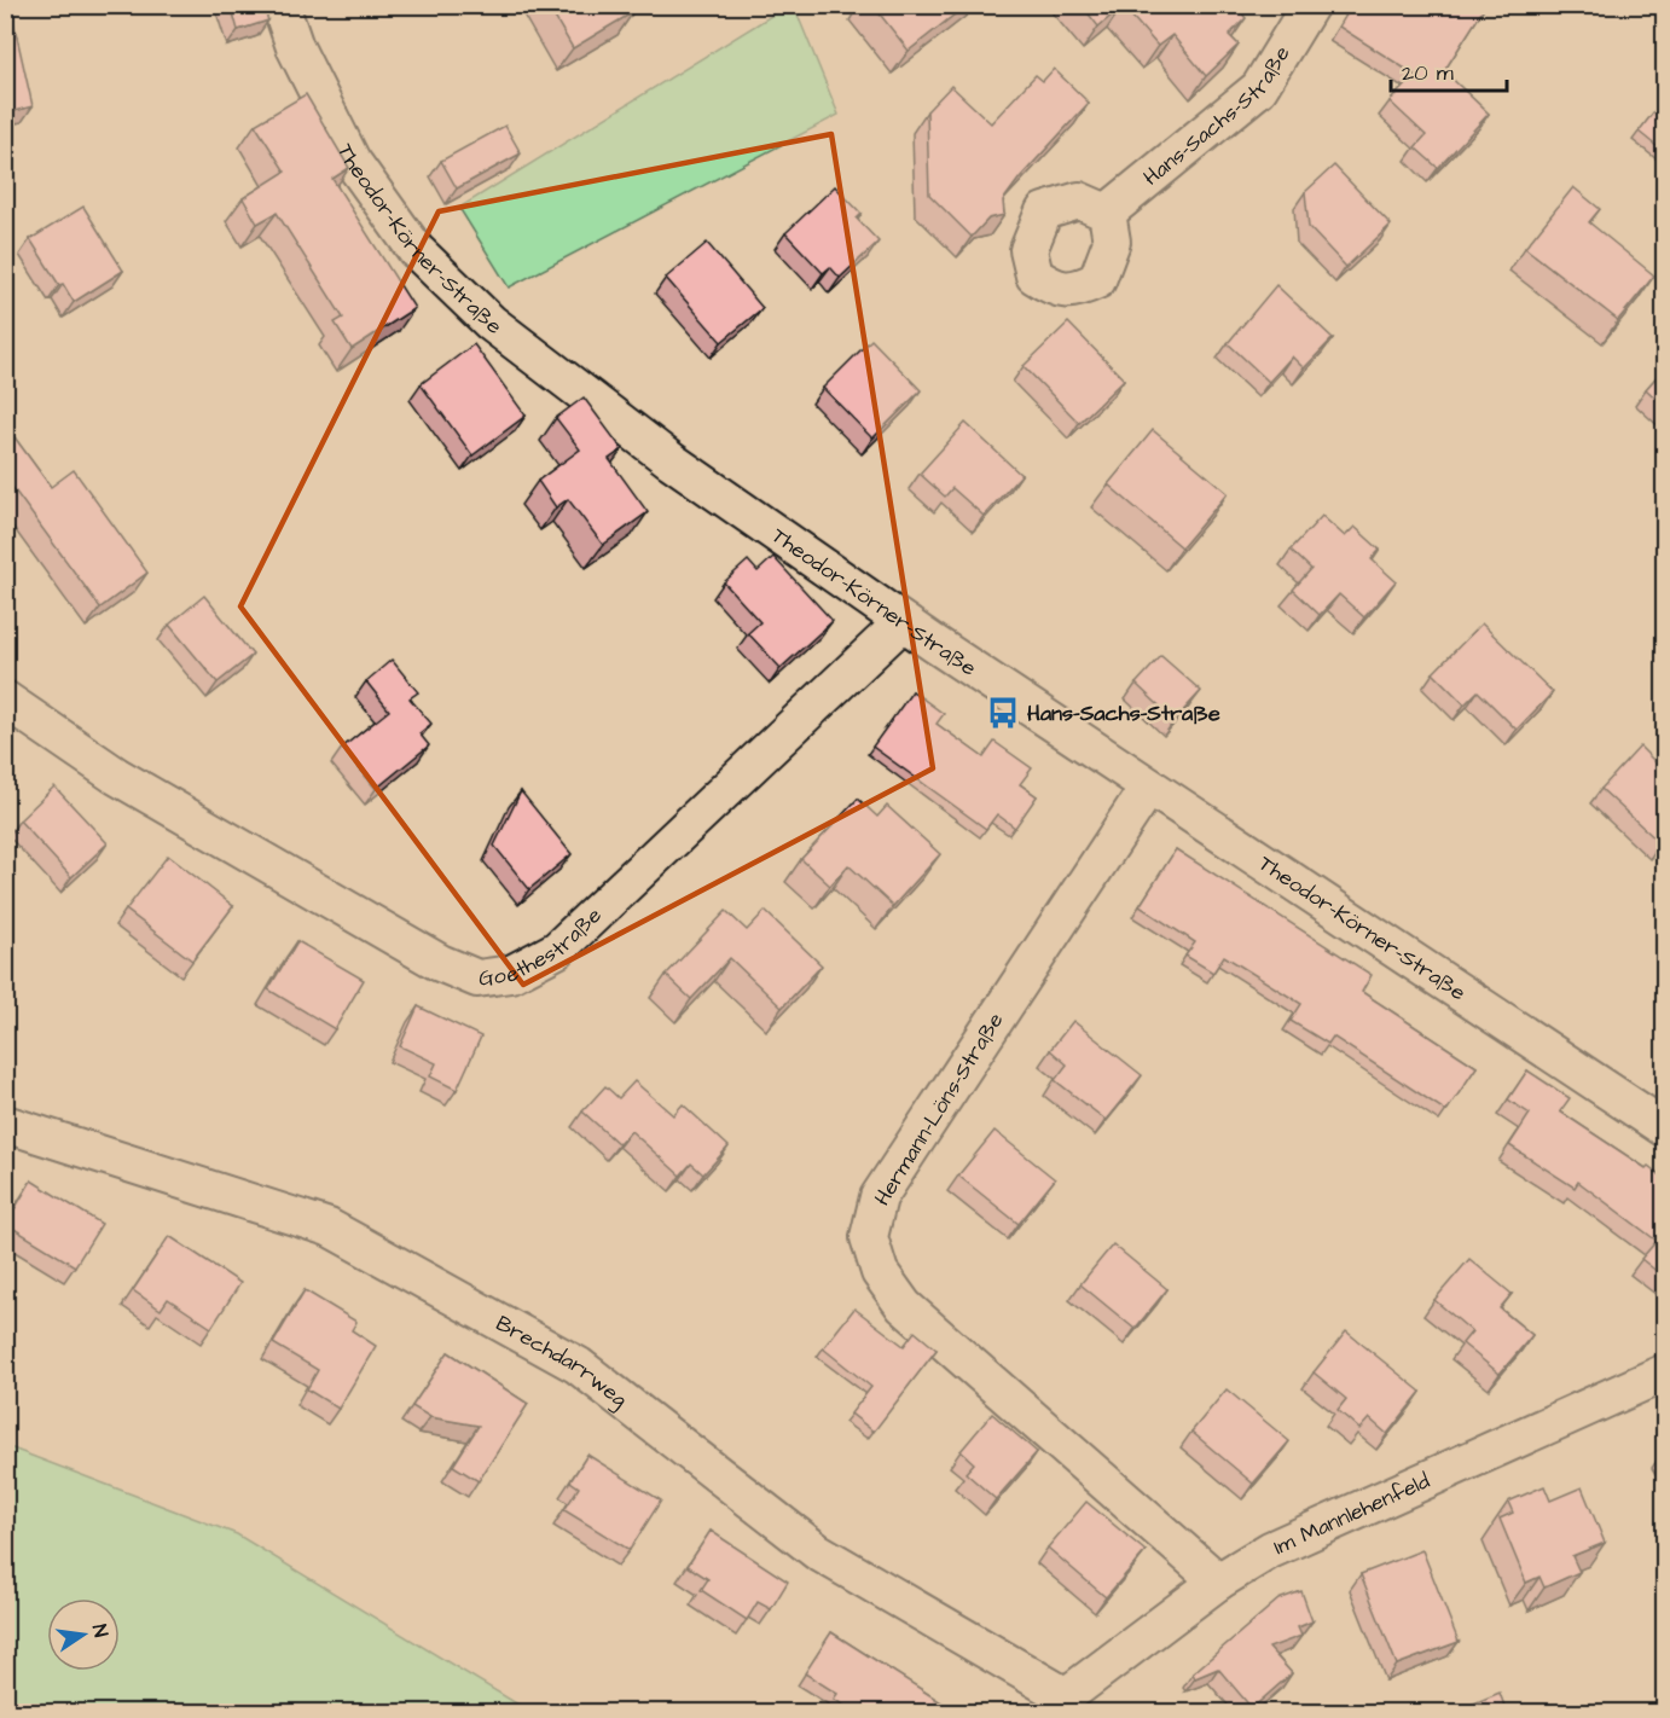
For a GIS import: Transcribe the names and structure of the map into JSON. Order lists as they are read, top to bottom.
{
  "streets": {
    "street": [
      "Hans-Sachs-Straße",
      "Theodor-Körner-Straße",
      "Goethestraße",
      "Hermann-Löns-Straße",
      "Brechdarrweg",
      "Im Mannlehenfeld"
    ]
  },
  "crossings": [
    ["Theodor-Körner-Straße", "Goethestraße"],
    ["Theodor-Körner-Straße", "Hermann-Löns-Straße"],
    ["Hermann-Löns-Straße", "Im Mannlehenfeld"],
    ["Brechdarrweg", "Im Mannlehenfeld"]
  ],
  "places": {
    "bus stop": ["Hans-Sachs-Straße"]
  },
  "scale_bar": "20 m",
  "north": "right"
}
